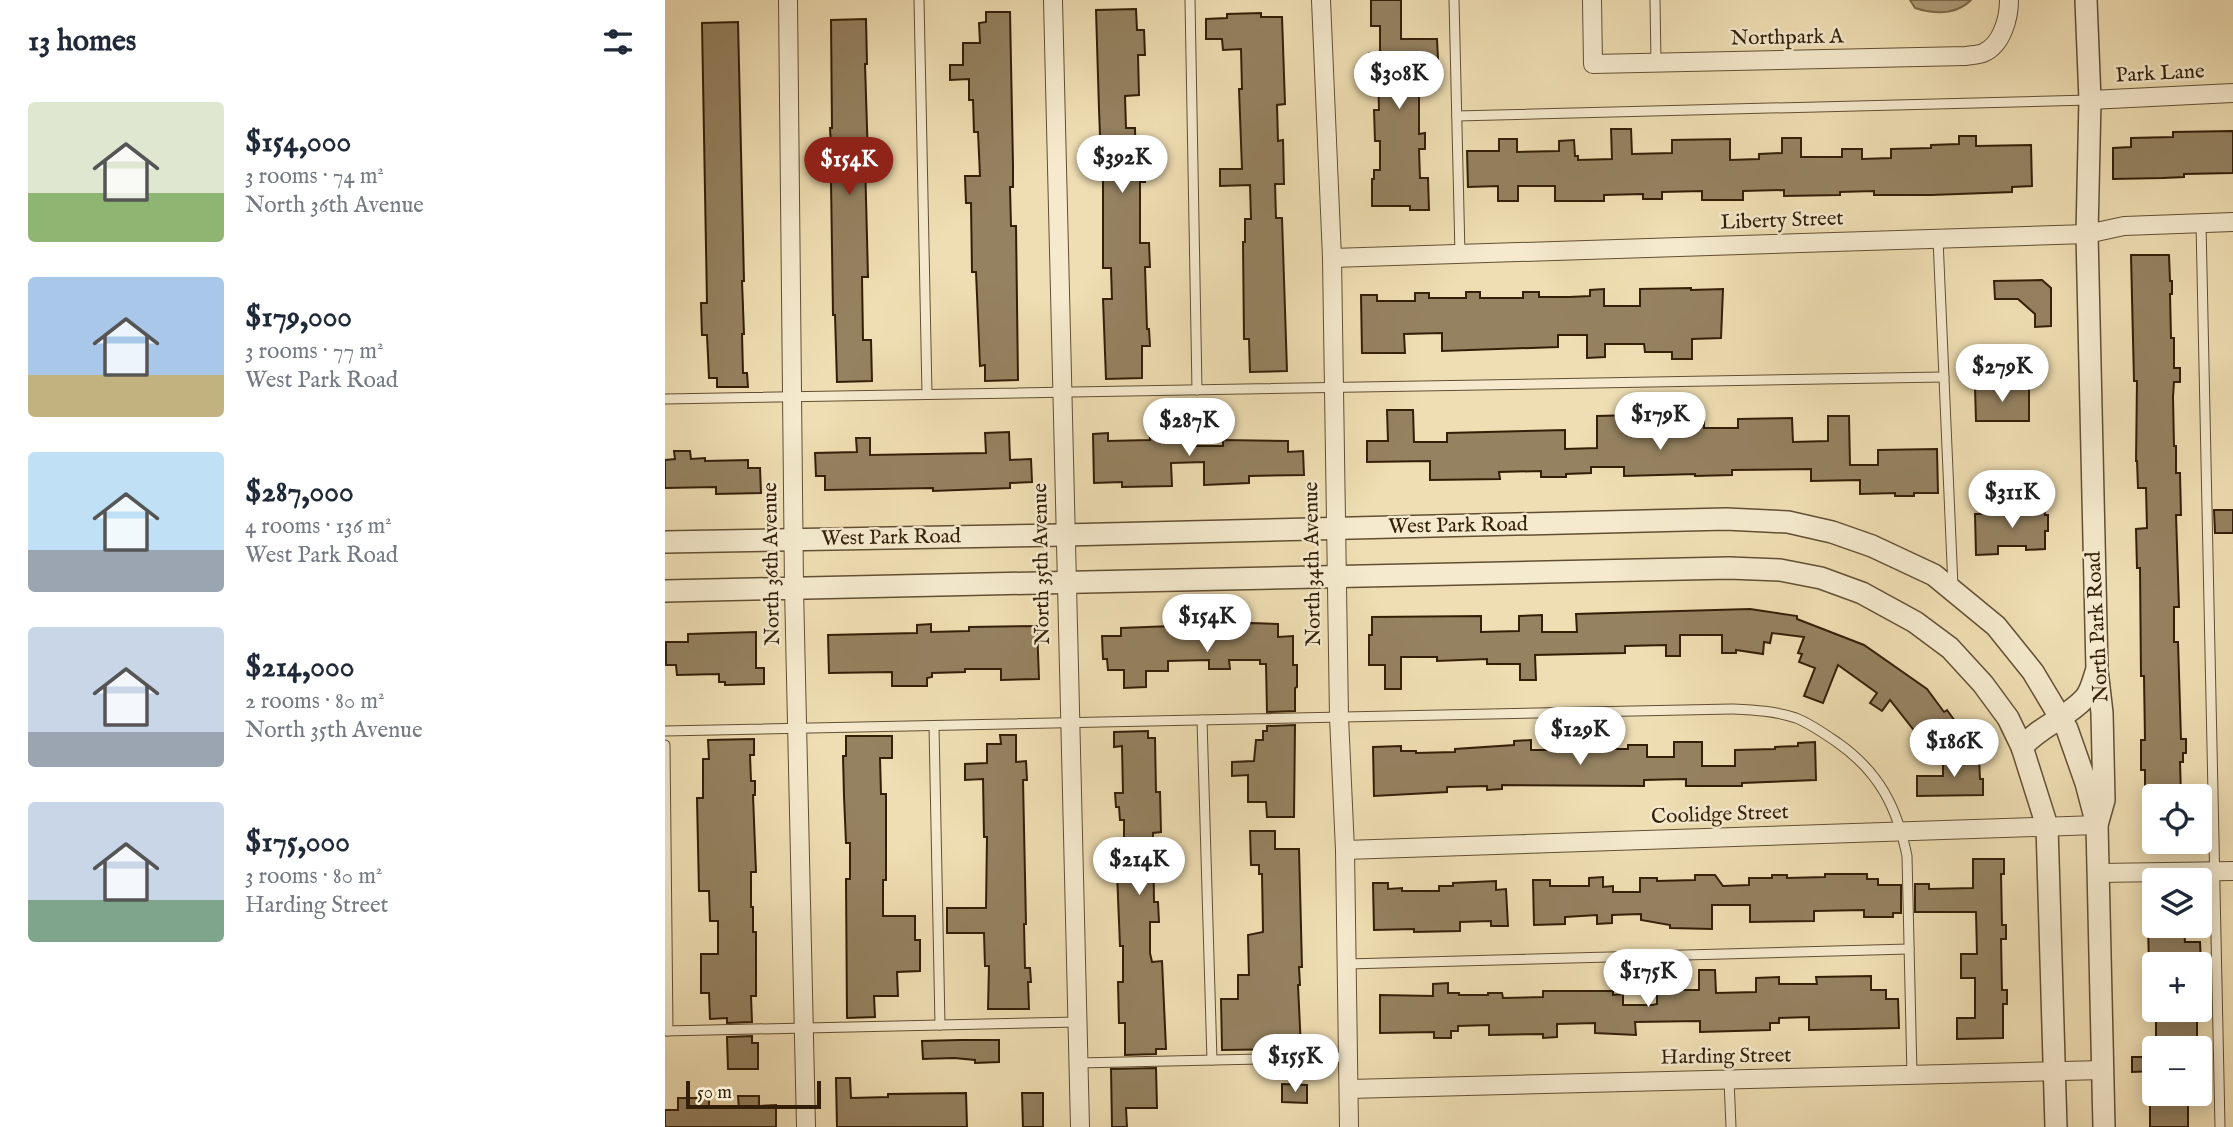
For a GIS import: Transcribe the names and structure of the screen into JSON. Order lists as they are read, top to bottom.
{
  "streets": {
    "street": [
      "Northpark A",
      "Park Lane",
      "Liberty Street",
      "West Park Road",
      "North 36th Avenue",
      "North 35th Avenue",
      "North 34th Avenue",
      "North Park Road",
      "Coolidge Street",
      "Harding Street"
    ]
  },
  "crossings": [
    ["Park Lane", "North Park Road"],
    ["Liberty Street", "North 34th Avenue"],
    ["Liberty Street", "North Park Road"],
    ["West Park Road", "North 36th Avenue"],
    ["West Park Road", "North 35th Avenue"],
    ["West Park Road", "North 34th Avenue"],
    ["West Park Road", "North Park Road"],
    ["West Park Road", "Coolidge Street"],
    ["North 34th Avenue", "Coolidge Street"],
    ["North 34th Avenue", "Harding Street"],
    ["North Park Road", "Coolidge Street"],
    ["North Park Road", "Harding Street"]
  ],
  "scale_bar": "50 m",
  "page": {
    "heading": "13 homes",
    "price": [
      "$308K",
      "$392K",
      "$154K",
      "$279K",
      "$179K",
      "$287K",
      "$311K",
      "$154K",
      "$129K",
      "$186K",
      "$214K",
      "$175K",
      "$155K"
    ],
    "list": [
      {
        "name": "$154,000",
        "note": "3 rooms · 74 m² · North 36th Avenue"
      },
      {
        "name": "$179,000",
        "note": "3 rooms · 77 m² · West Park Road"
      },
      {
        "name": "$287,000",
        "note": "4 rooms · 136 m² · West Park Road"
      },
      {
        "name": "$214,000",
        "note": "2 rooms · 80 m² · North 35th Avenue"
      },
      {
        "name": "$175,000",
        "note": "3 rooms · 80 m² · Harding Street"
      }
    ],
    "map_buttons": ["+", "−"],
    "scale": "50 m"
  }
}
